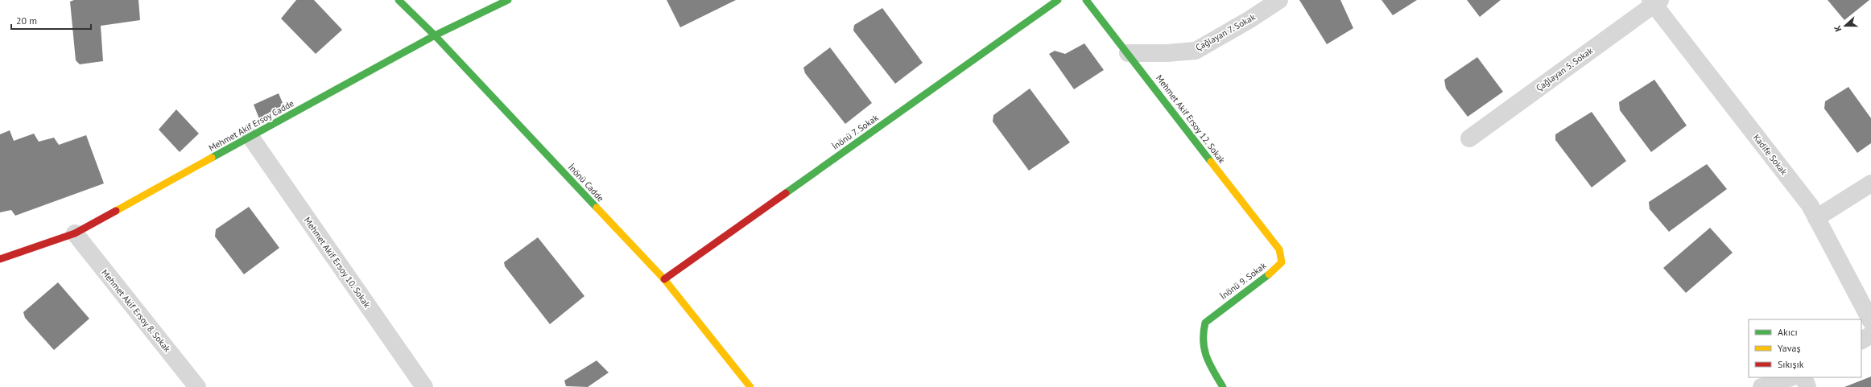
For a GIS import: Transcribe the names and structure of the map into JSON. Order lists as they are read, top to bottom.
{
  "streets": {
    "street": [
      "Çağlayan 7. Sokak",
      "Çağlayan 5. Sokak",
      "Mehmet Akif Ersoy 12. Sokak",
      "Mehmet Akif Ersoy Cadde",
      "İnönü 7. Sokak",
      "Kadife Sokak",
      "İnönü Cadde",
      "Mehmet Akif Ersoy 10. Sokak",
      "İnönü 9. Sokak",
      "Mehmet Akif Ersoy 8. Sokak"
    ]
  },
  "crossings": [
    ["Çağlayan 7. Sokak", "Mehmet Akif Ersoy 12. Sokak"],
    ["Çağlayan 5. Sokak", "Kadife Sokak"],
    ["Mehmet Akif Ersoy 12. Sokak", "İnönü 9. Sokak"],
    ["Mehmet Akif Ersoy Cadde", "İnönü Cadde"],
    ["Mehmet Akif Ersoy Cadde", "Mehmet Akif Ersoy 10. Sokak"],
    ["Mehmet Akif Ersoy Cadde", "Mehmet Akif Ersoy 8. Sokak"],
    ["İnönü 7. Sokak", "İnönü Cadde"]
  ],
  "legend": ["Akıcı", "Yavaş", "Sıkışık"],
  "scale_bar": "20 m",
  "north": "left"
}
